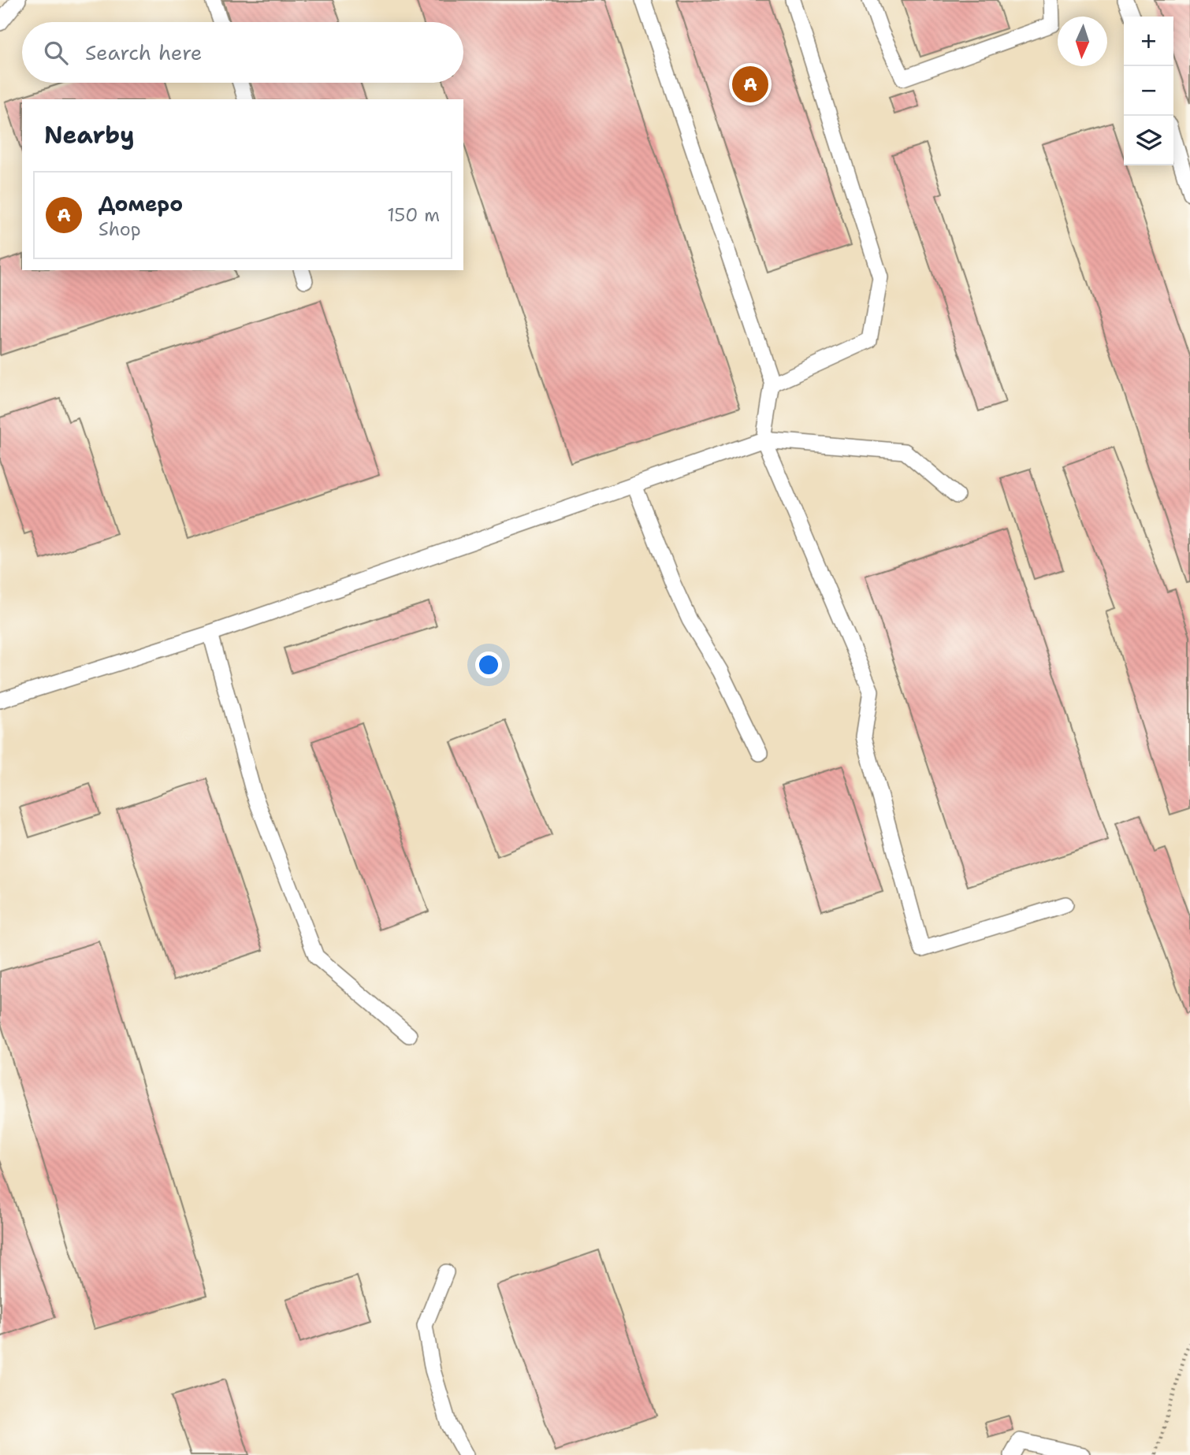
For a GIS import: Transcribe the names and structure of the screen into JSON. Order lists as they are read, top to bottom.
{
  "north": "bottom",
  "page": {
    "map_buttons": ["+", "−"],
    "search": "Search here",
    "pins": "A",
    "heading": "Nearby",
    "list": [
      {
        "mark": "A",
        "name": "Домеро",
        "note": "Shop",
        "value": "150 m"
      }
    ]
  }
}
